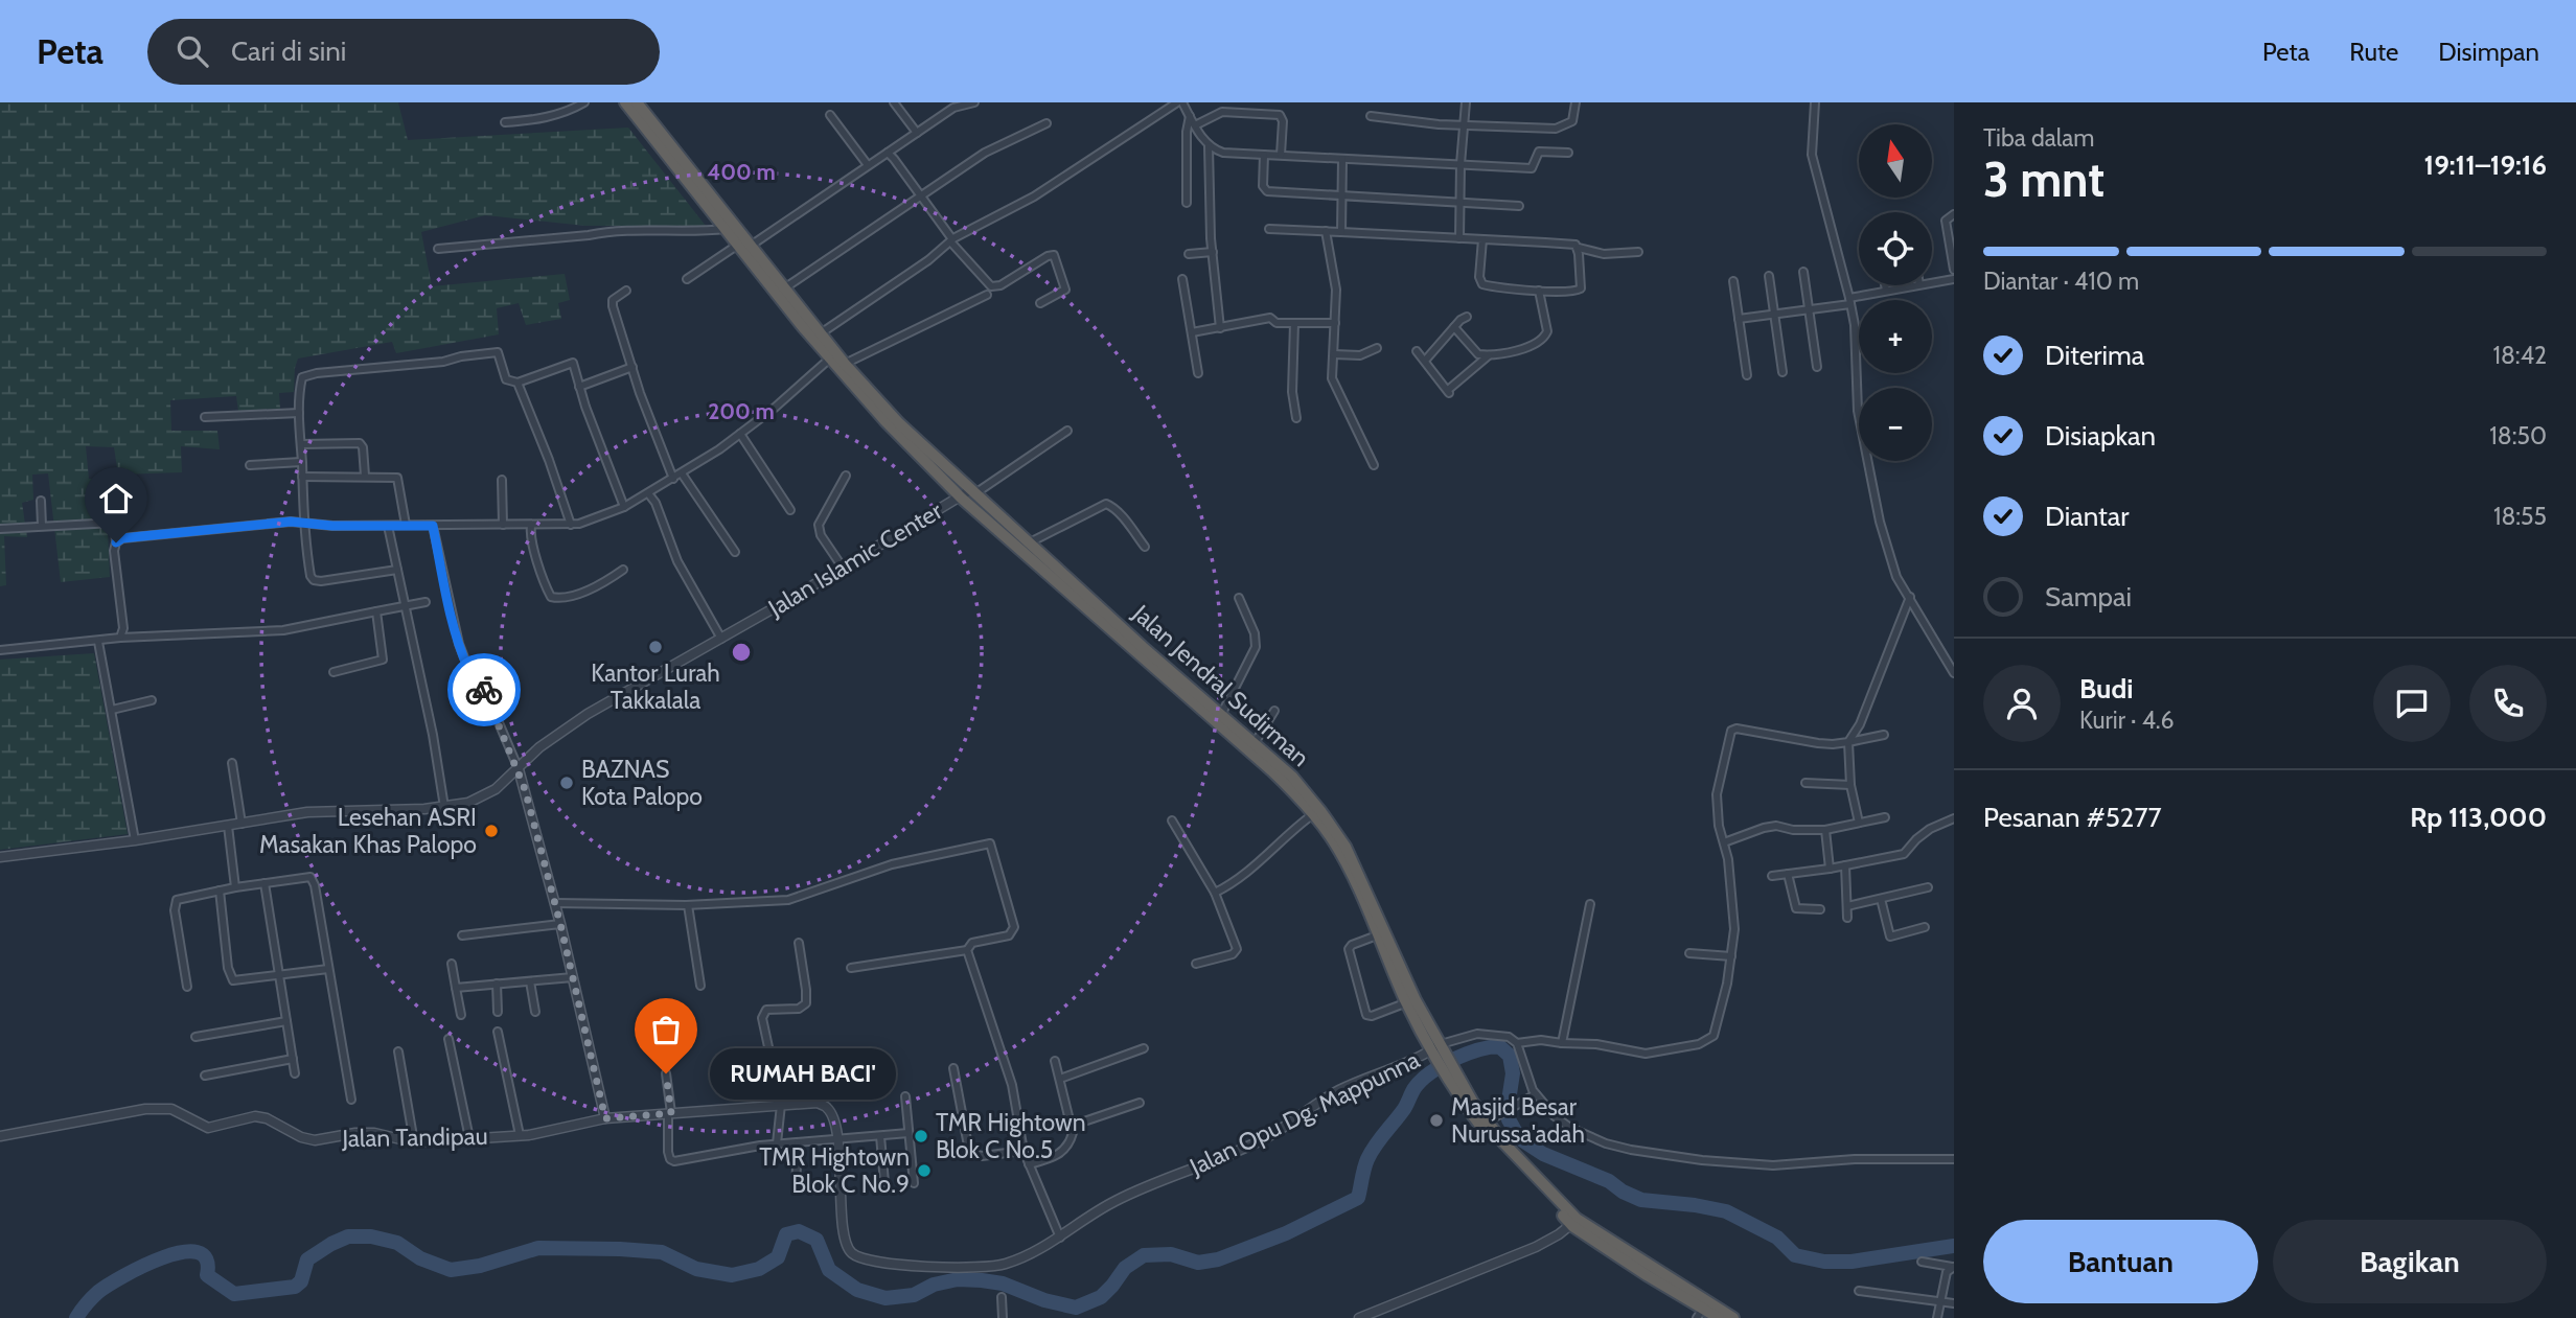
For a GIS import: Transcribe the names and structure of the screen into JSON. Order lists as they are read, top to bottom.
{
  "streets": {
    "highway": ["Jalan Jendral Sudirman"],
    "street": ["Jalan Islamic Center", "Jalan Opu Dg. Mappunna", "Jalan Tandipau"]
  },
  "crossings": [
    ["Jalan Islamic Center", "Jalan Jendral Sudirman"],
    ["Jalan Jendral Sudirman", "Jalan Opu Dg. Mappunna"],
    ["Jalan Opu Dg. Mappunna", "Jalan Tandipau"]
  ],
  "places": [
    "Kantor Lurah Takkalala",
    "BAZNAS Kota Palopo",
    "Lesehan ASRI Masakan Khas Palopo",
    "RUMAH BACI'",
    "Masjid Besar Nurussa'adah",
    "TMR Hightown Blok C No.5",
    "TMR Hightown Blok C No.9"
  ],
  "north": "top",
  "page": {
    "header": "Peta",
    "search": "Cari di sini",
    "nav": ["Peta", "Rute", "Disimpan"],
    "heading": ["3 mnt", "Tiba dalam", "19:11–19:16"],
    "panel": [
      "Budi",
      "Kurir · 4.6",
      "Pesanan #5277",
      "Rp 113,000"
    ],
    "map_buttons": ["+", "−"],
    "bar": "Diantar · 410 m",
    "list": [
      ["Diterima", "18:42"],
      ["Disiapkan", "18:50"],
      ["Diantar", "18:55"],
      "Sampai"
    ],
    "bubble": "RUMAH BACI'",
    "buttons": ["Bantuan", "Bagikan"]
  },
  "rings": ["400 m", "200 m"]
}
